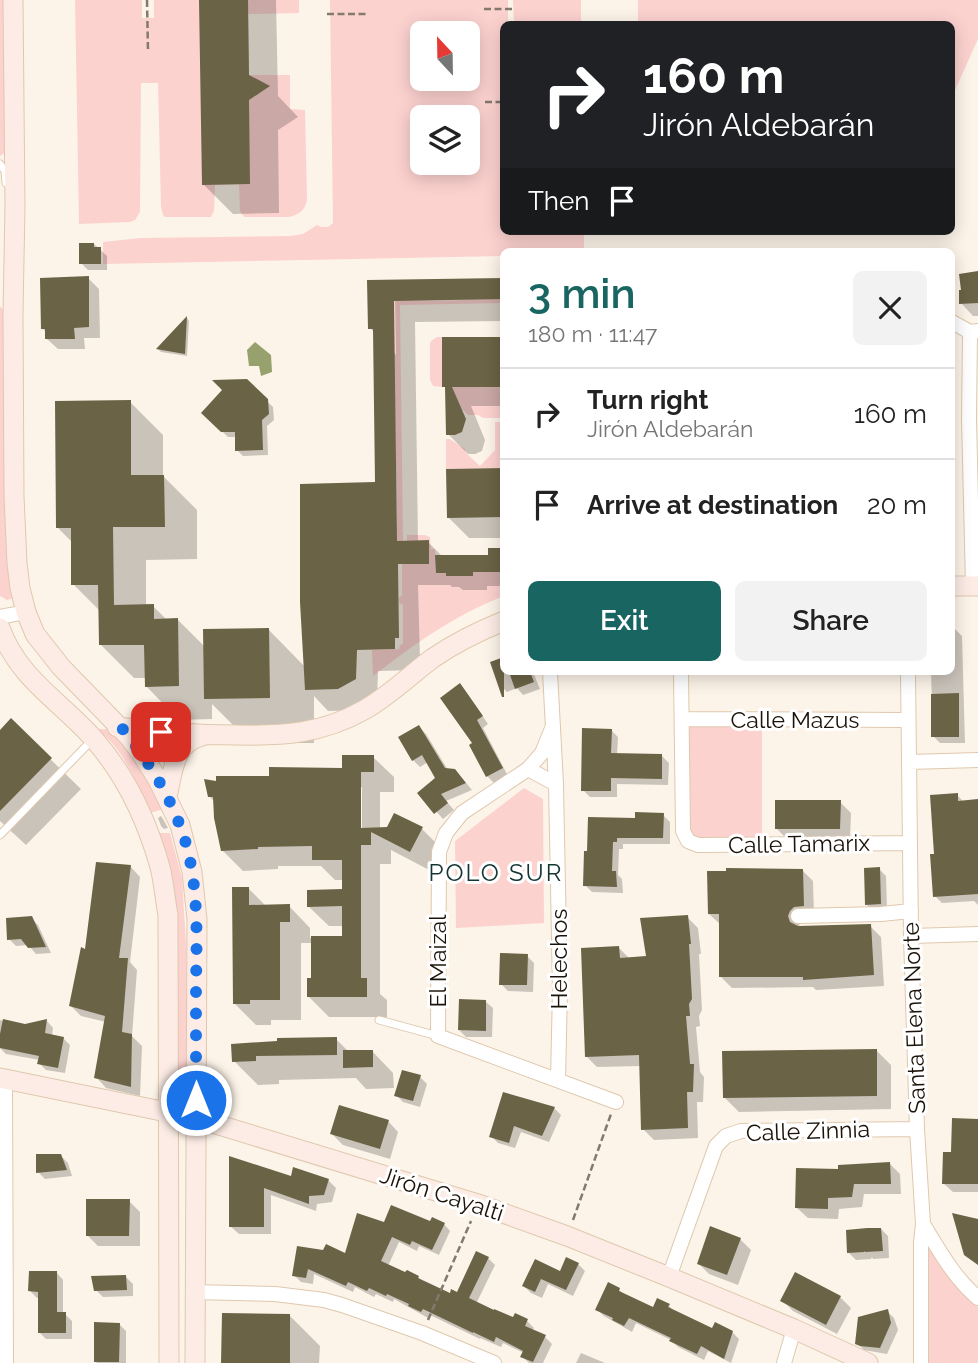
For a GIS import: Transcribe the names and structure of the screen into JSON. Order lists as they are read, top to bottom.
{
  "streets": {
    "main road": ["Jirón Cayalti"],
    "street": [
      "Calle Mazus",
      "Calle Tamarix",
      "Helechos",
      "El Maizal",
      "Santa Elena Norte",
      "Calle Zinnia"
    ]
  },
  "crossings": [
    ["Calle Mazus", "Calle Tamarix"],
    ["Calle Mazus", "Santa Elena Norte"],
    ["Calle Tamarix", "Santa Elena Norte"],
    ["Helechos", "El Maizal"],
    ["Santa Elena Norte", "Calle Zinnia"],
    ["Calle Zinnia", "Jirón Cayalti"]
  ],
  "districts": ["POLO SUR"],
  "north": "top",
  "page": {
    "turn": ["160 m", "Jirón Aldebarán"],
    "then": "Then",
    "heading": ["3 min", "180 m · 11:47"],
    "list": [
      {
        "name": "Turn right",
        "note": "Jirón Aldebarán",
        "value": "160 m"
      },
      {
        "name": "Arrive at destination",
        "value": "20 m"
      }
    ],
    "buttons": ["Exit", "Share"]
  }
}
